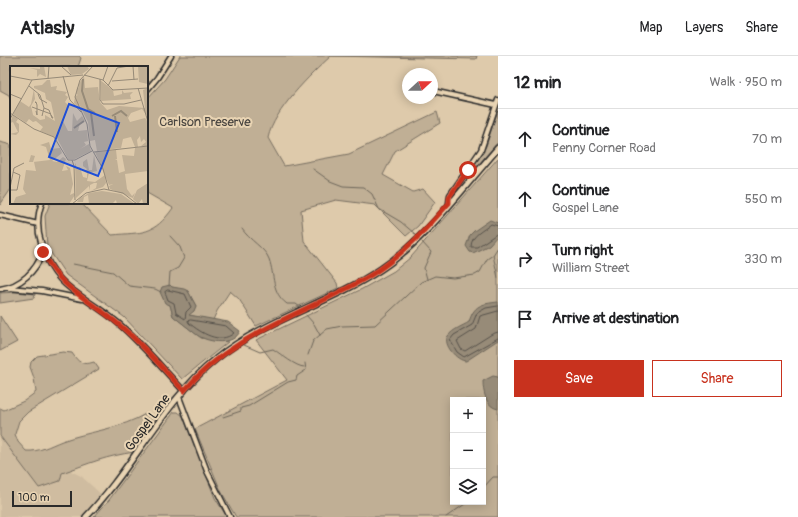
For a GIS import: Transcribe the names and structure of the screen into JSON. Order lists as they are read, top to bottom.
{
  "streets": {
    "main road": ["Gospel Lane"]
  },
  "parks": ["Carlson Preserve"],
  "scale_bar": "100 m",
  "north": "right",
  "page": {
    "header": "Atlasly",
    "nav": ["Map", "Layers", "Share"],
    "heading": ["12 min", "Walk · 950 m"],
    "list": [
      ["Continue", "Penny Corner Road", "70 m"],
      ["Continue", "Gospel Lane", "550 m"],
      ["Turn right", "William Street", "330 m"],
      "Arrive at destination"
    ],
    "buttons": ["Save", "Share"],
    "map_buttons": ["+", "−"],
    "scale": "100 m"
  }
}
